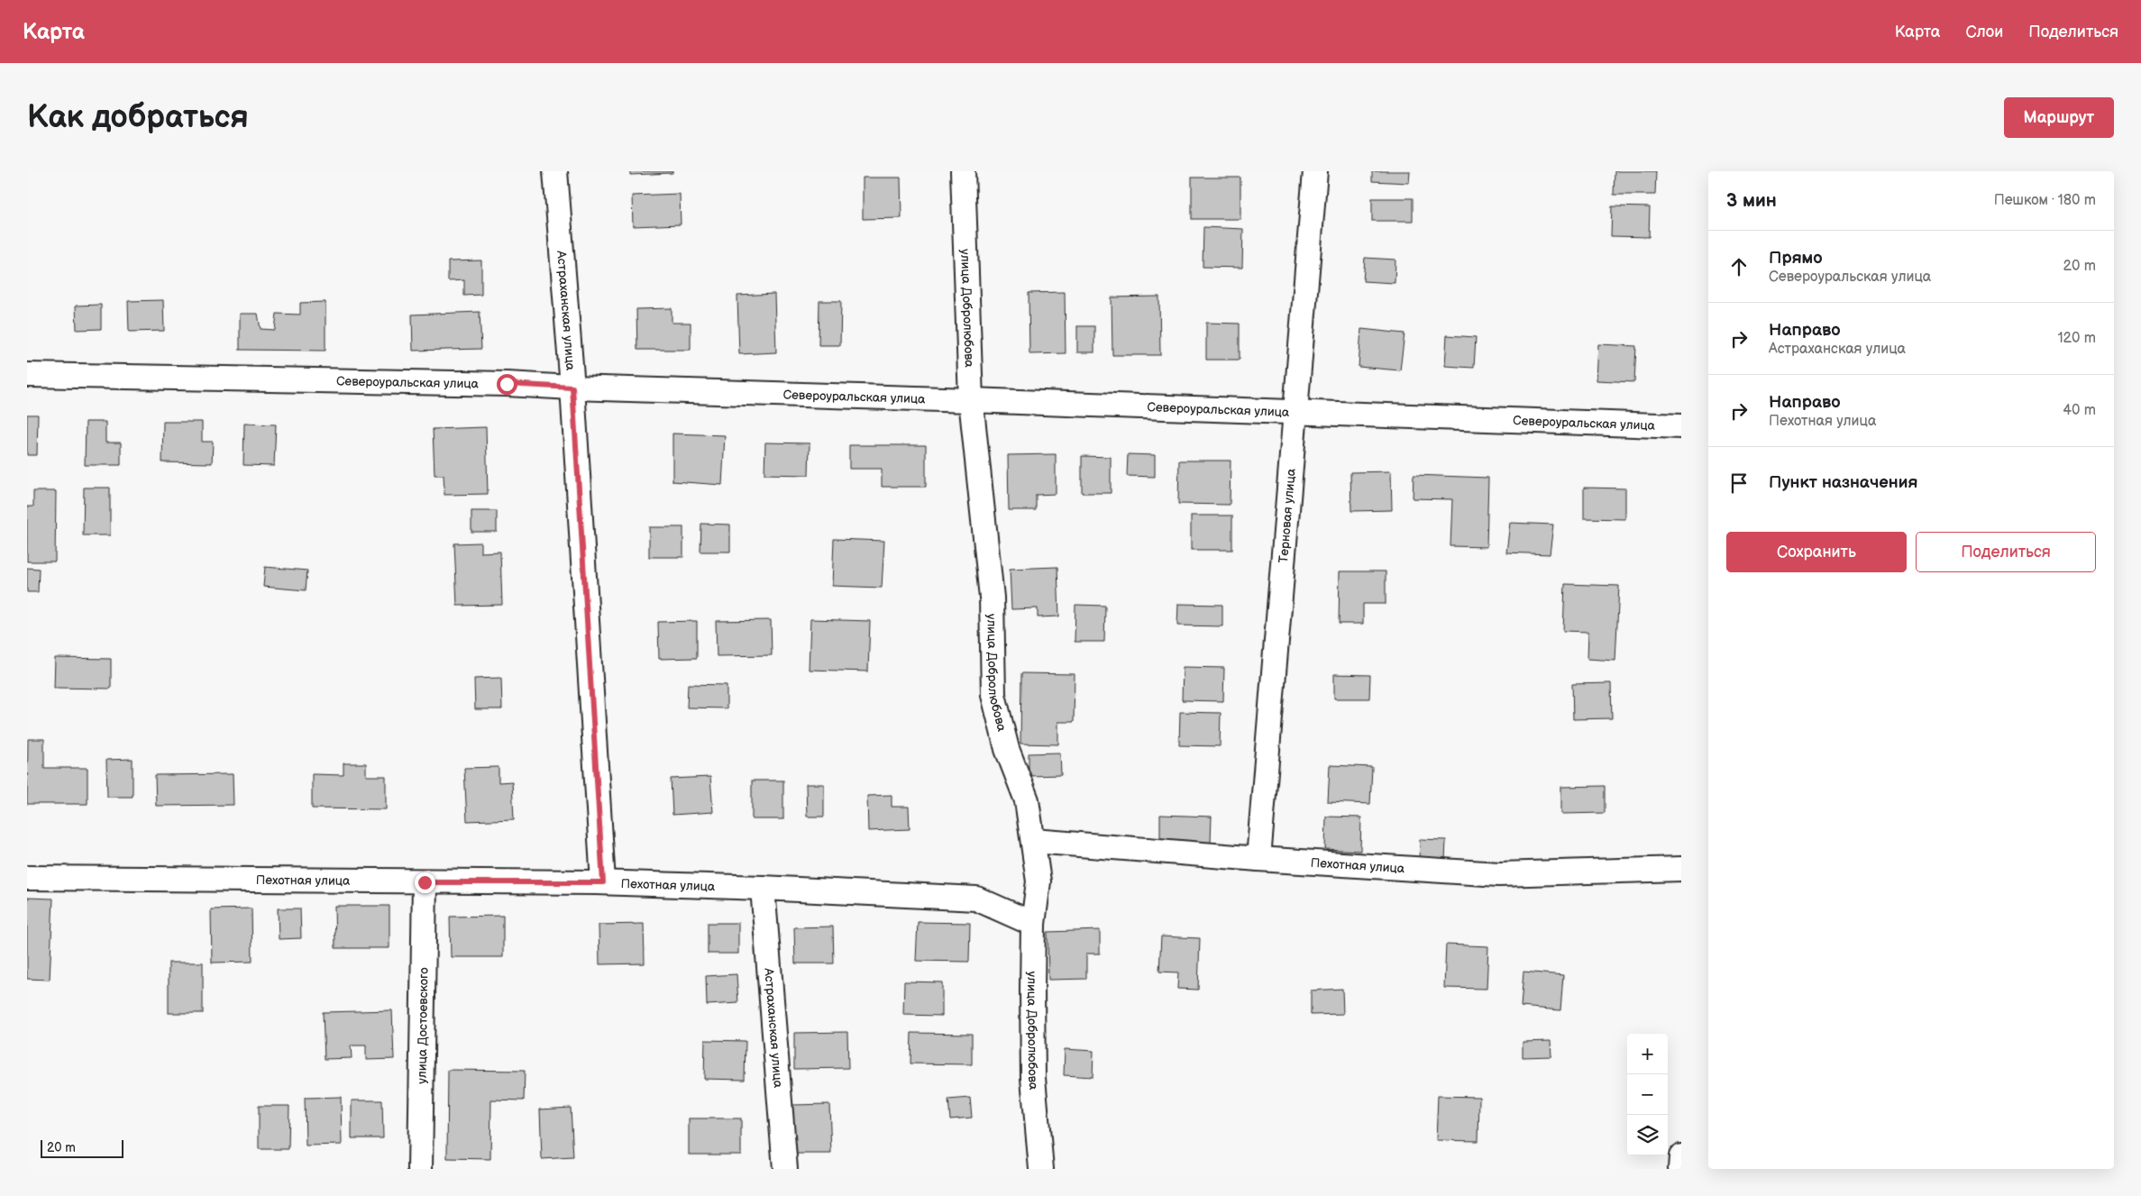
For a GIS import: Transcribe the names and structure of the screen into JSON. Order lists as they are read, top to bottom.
{
  "streets": {
    "street": [
      "улица Добролюбова",
      "Астраханская улица",
      "Североуральская улица",
      "Терновая улица",
      "Пехотная улица",
      "улица Достоевского"
    ]
  },
  "crossings": [
    ["улица Добролюбова", "Североуральская улица"],
    ["улица Добролюбова", "Пехотная улица"],
    ["Астраханская улица", "Североуральская улица"],
    ["Астраханская улица", "Пехотная улица"],
    ["Североуральская улица", "Терновая улица"],
    ["Терновая улица", "Пехотная улица"],
    ["Пехотная улица", "улица Достоевского"]
  ],
  "scale_bar": "20 m",
  "page": {
    "header": "Карта",
    "nav": ["Карта", "Слои", "Поделиться"],
    "buttons": [
      "Маршрут",
      ["Сохранить", "Поделиться"]
    ],
    "title": "Как добраться",
    "heading": ["3 мин", "Пешком · 180 m"],
    "list": [
      ["Прямо", "Североуральская улица", "20 m"],
      ["Направо", "Астраханская улица", "120 m"],
      ["Направо", "Пехотная улица", "40 m"],
      "Пункт назначения"
    ],
    "map_buttons": ["+", "−"],
    "scale": "20 m"
  }
}
